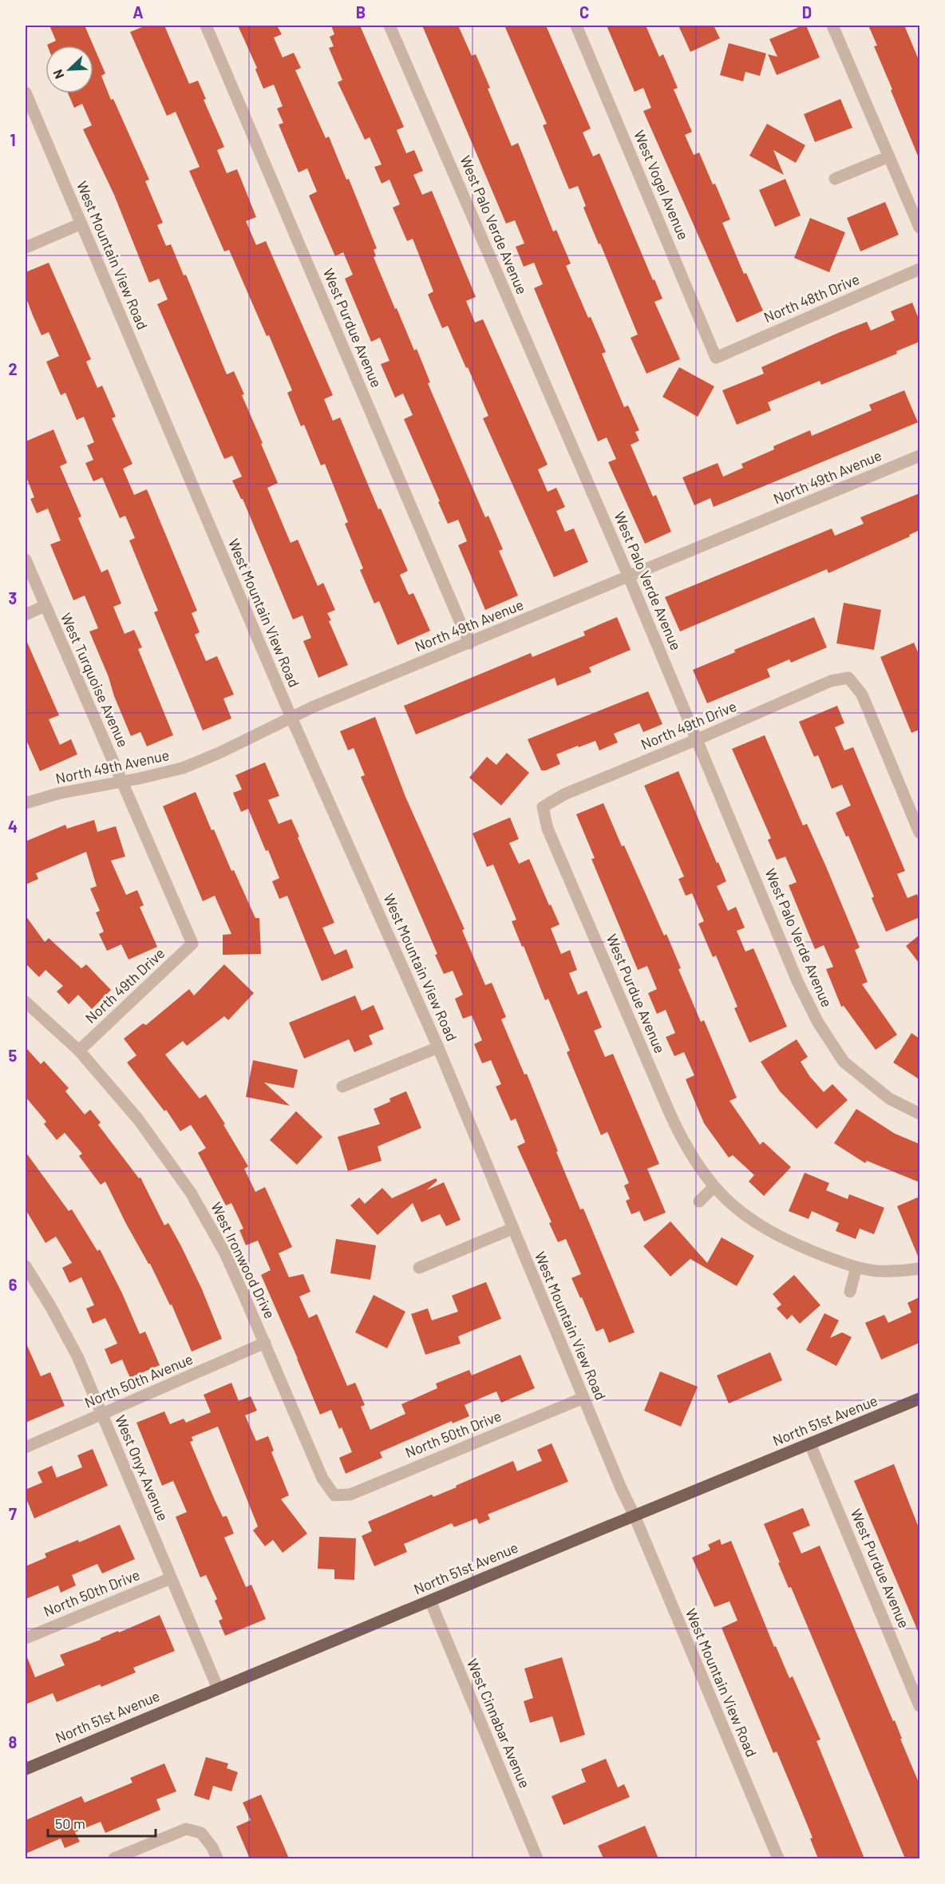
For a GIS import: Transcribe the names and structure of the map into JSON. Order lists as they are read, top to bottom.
{
  "streets": {
    "main road": ["North 51st Avenue"],
    "street": [
      "West Vogel Avenue",
      "West Palo Verde Avenue",
      "West Mountain View Road",
      "North 48th Drive",
      "West Purdue Avenue",
      "North 49th Avenue",
      "West Turquoise Avenue",
      "North 49th Drive",
      "West Ironwood Drive",
      "North 50th Avenue",
      "North 50th Drive",
      "West Onyx Avenue",
      "West Cinnabar Avenue"
    ]
  },
  "crossings": [
    ["West Vogel Avenue", "North 48th Drive"],
    ["West Palo Verde Avenue", "North 49th Avenue"],
    ["West Palo Verde Avenue", "North 49th Drive"],
    ["West Mountain View Road", "North 49th Avenue"],
    ["West Mountain View Road", "North 51st Avenue"],
    ["West Mountain View Road", "North 50th Drive"],
    ["West Purdue Avenue", "North 49th Avenue"],
    ["West Purdue Avenue", "North 49th Drive"],
    ["West Purdue Avenue", "North 51st Avenue"],
    ["North 49th Avenue", "West Turquoise Avenue"],
    ["West Turquoise Avenue", "North 49th Drive"],
    ["North 49th Drive", "West Ironwood Drive"],
    ["West Ironwood Drive", "North 50th Avenue"],
    ["West Ironwood Drive", "North 50th Drive"],
    ["North 50th Avenue", "West Onyx Avenue"],
    ["North 51st Avenue", "West Onyx Avenue"],
    ["North 51st Avenue", "West Cinnabar Avenue"],
    ["North 50th Drive", "West Onyx Avenue"]
  ],
  "scale_bar": "50 m",
  "north": "bottom left",
  "grid": {
    "columns": [
      "A",
      "B",
      "C",
      "D"
    ],
    "rows": [
      "1",
      "2",
      "3",
      "4",
      "5",
      "6",
      "7",
      "8"
    ]
  }
}
